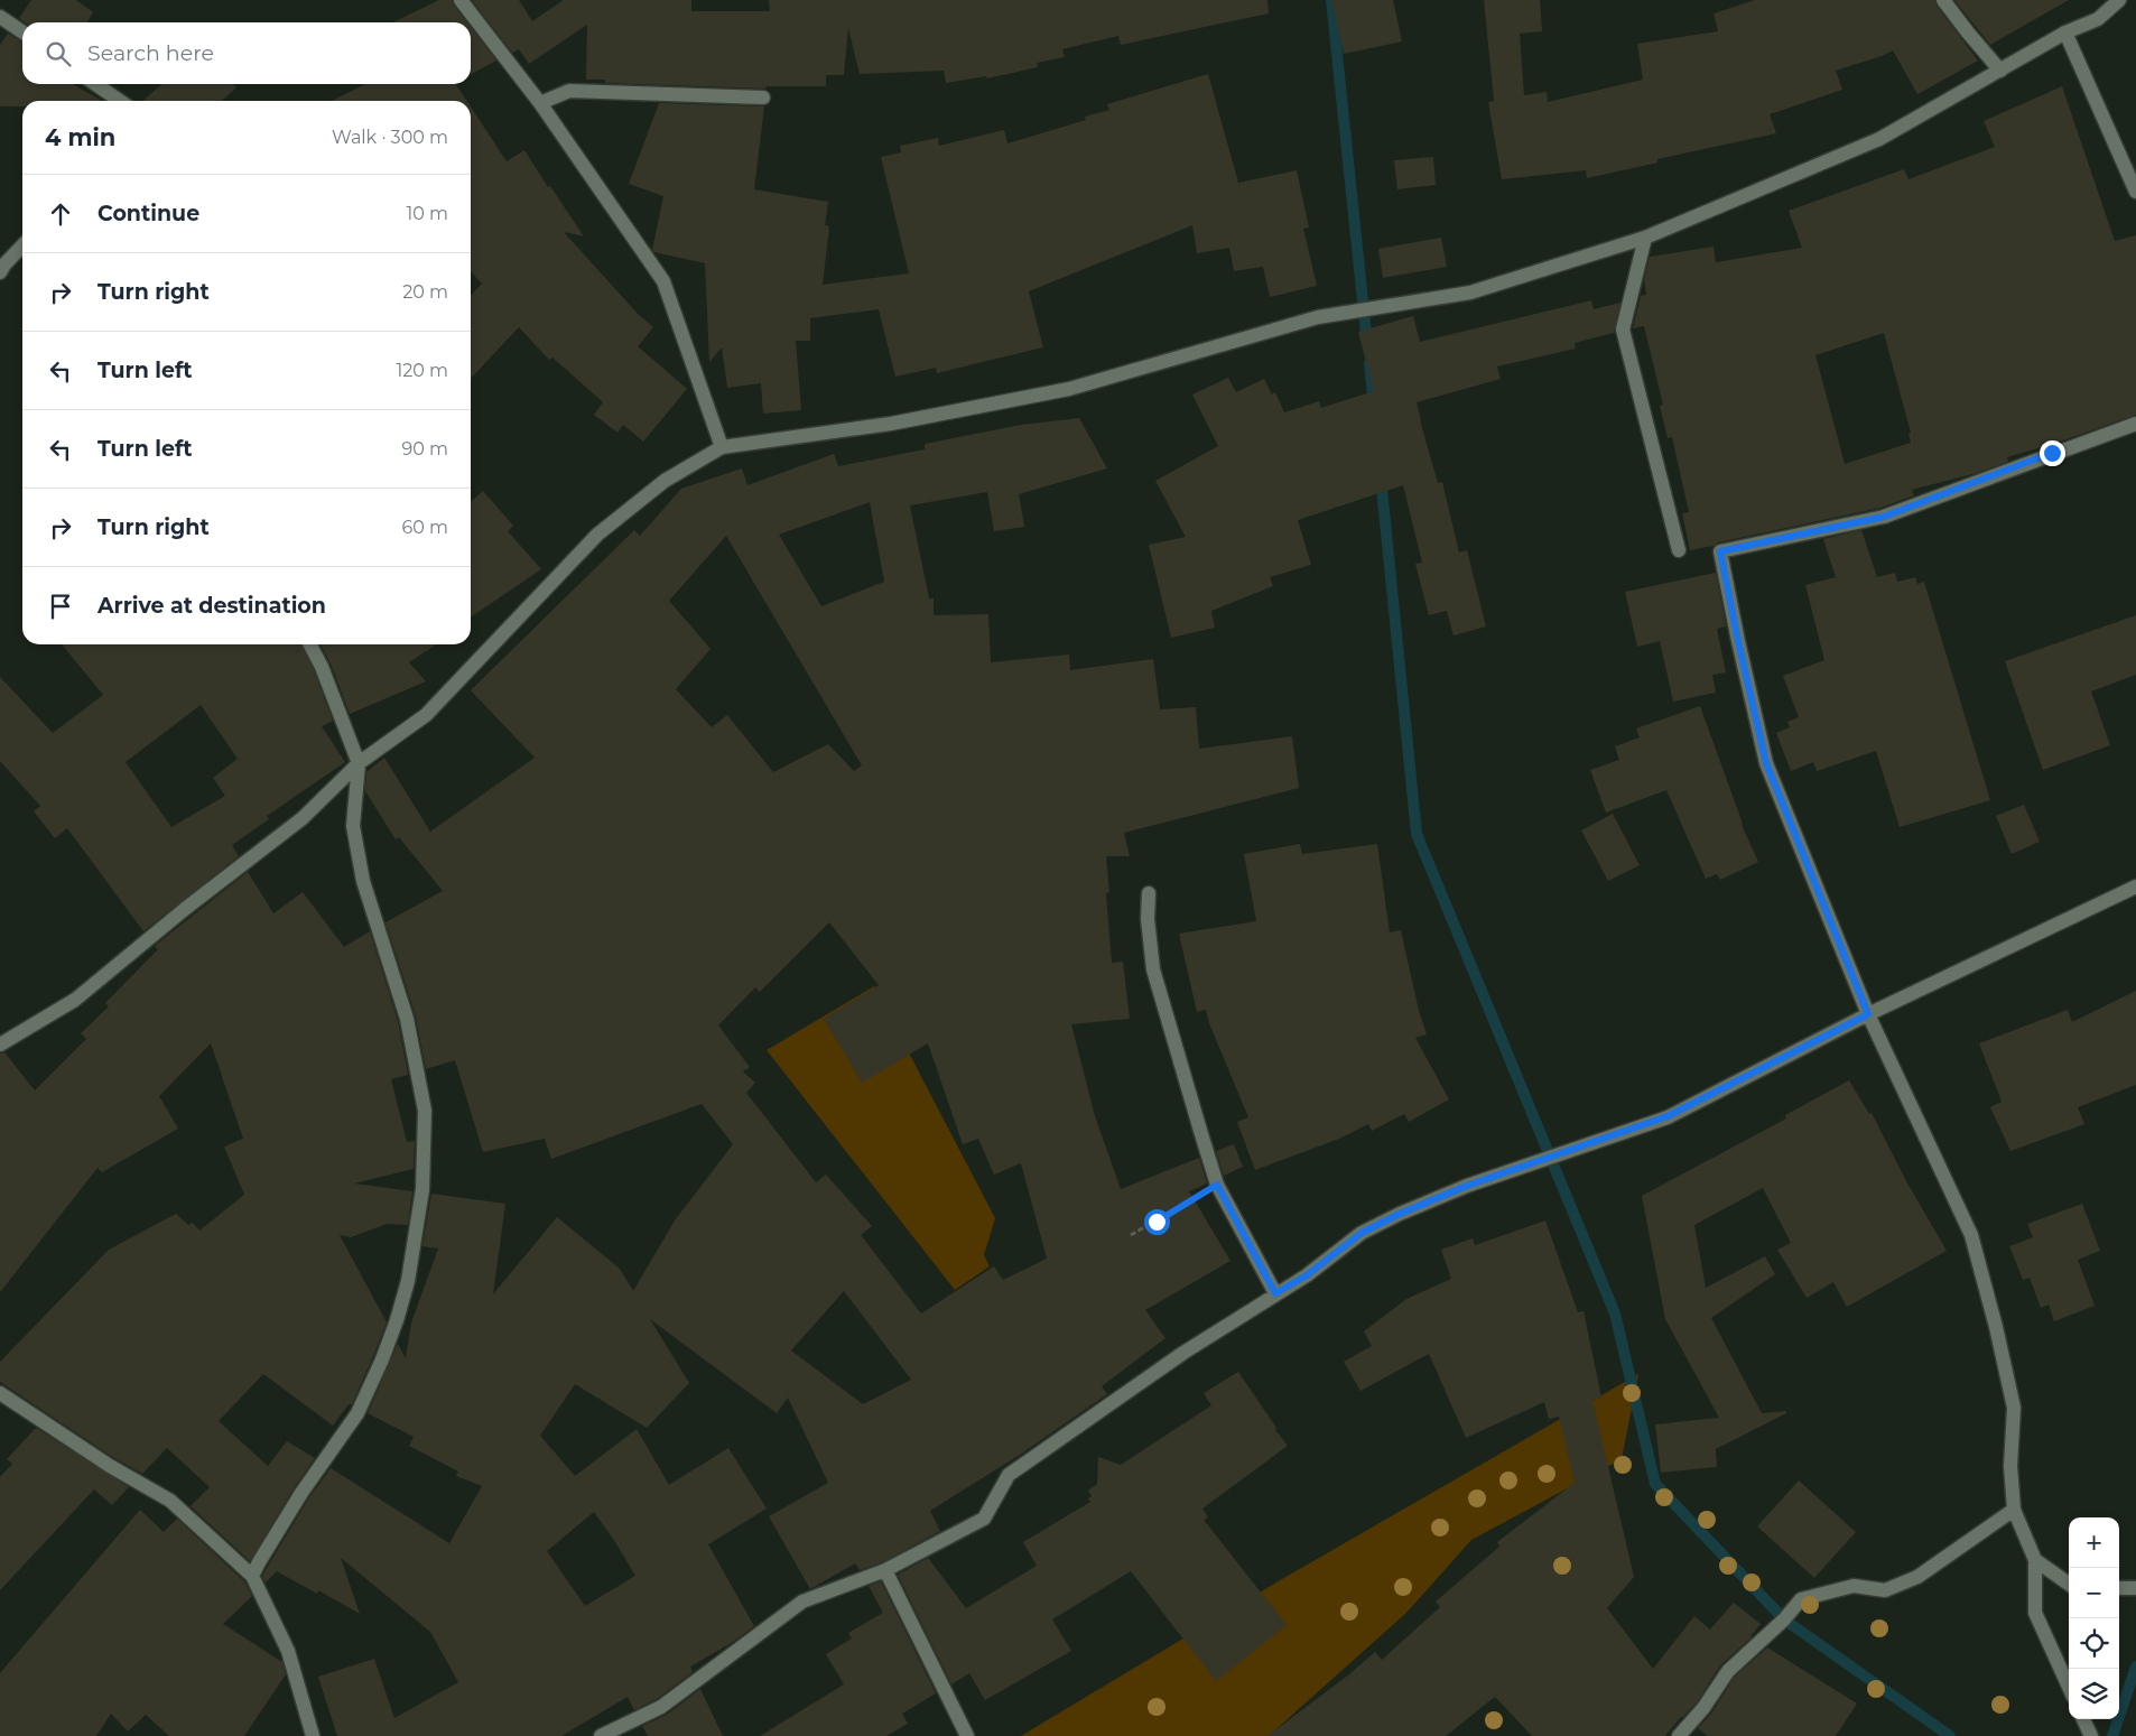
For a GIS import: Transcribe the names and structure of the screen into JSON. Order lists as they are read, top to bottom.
{
  "page": {
    "search": "Search here",
    "heading": ["4 min", "Walk · 300 m"],
    "list": [
      ["Continue", "10 m"],
      ["Turn right", "20 m"],
      ["Turn left", "120 m"],
      ["Turn left", "90 m"],
      ["Turn right", "60 m"],
      "Arrive at destination"
    ],
    "map_buttons": ["+", "−"]
  }
}
